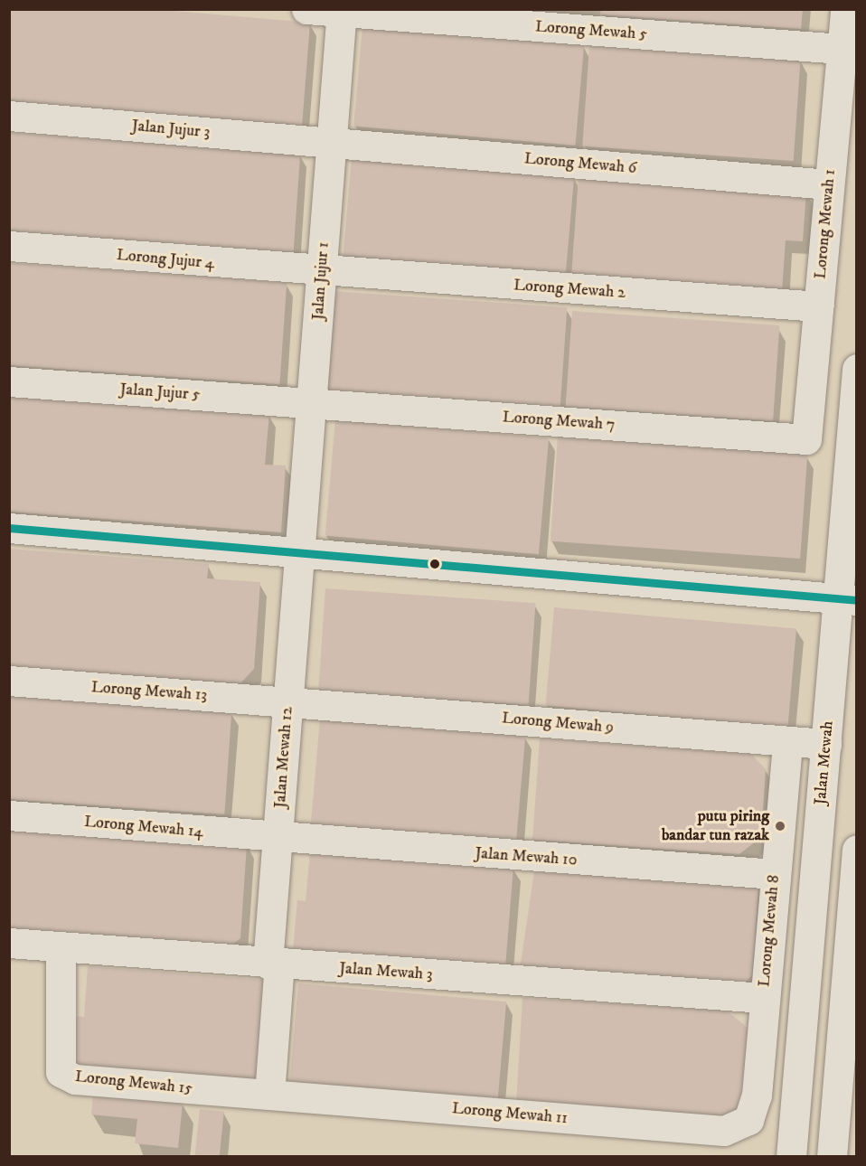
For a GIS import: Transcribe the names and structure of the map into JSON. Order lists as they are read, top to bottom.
{
  "streets": {
    "street": [
      "Lorong Mewah 5",
      "Jalan Jujur 3",
      "Lorong Mewah 6",
      "Lorong Mewah 1",
      "Lorong Jujur 4",
      "Jalan Jujur 1",
      "Lorong Mewah 2",
      "Jalan Jujur 5",
      "Lorong Mewah 7",
      "Lorong Mewah 13",
      "Lorong Mewah 9",
      "Jalan Mewah 12",
      "Jalan Mewah",
      "Lorong Mewah 14",
      "Jalan Mewah 10",
      "Lorong Mewah 8",
      "Jalan Mewah 3",
      "Lorong Mewah 15",
      "Lorong Mewah 11"
    ]
  },
  "crossings": [
    ["Lorong Mewah 5", "Lorong Mewah 1"],
    ["Lorong Mewah 5", "Jalan Jujur 1"],
    ["Jalan Jujur 3", "Lorong Mewah 6"],
    ["Jalan Jujur 3", "Jalan Jujur 1"],
    ["Lorong Mewah 6", "Lorong Mewah 1"],
    ["Lorong Mewah 6", "Jalan Jujur 1"],
    ["Lorong Mewah 1", "Lorong Mewah 2"],
    ["Lorong Mewah 1", "Lorong Mewah 7"],
    ["Lorong Jujur 4", "Jalan Jujur 1"],
    ["Lorong Jujur 4", "Lorong Mewah 2"],
    ["Jalan Jujur 1", "Lorong Mewah 2"],
    ["Jalan Jujur 1", "Jalan Jujur 5"],
    ["Jalan Jujur 1", "Lorong Mewah 7"],
    ["Jalan Jujur 1", "Jalan Mewah 12"],
    ["Jalan Jujur 5", "Lorong Mewah 7"],
    ["Lorong Mewah 13", "Lorong Mewah 9"],
    ["Lorong Mewah 13", "Jalan Mewah 12"],
    ["Lorong Mewah 9", "Jalan Mewah 12"],
    ["Lorong Mewah 9", "Jalan Mewah"],
    ["Lorong Mewah 9", "Lorong Mewah 8"],
    ["Jalan Mewah 12", "Lorong Mewah 14"],
    ["Jalan Mewah 12", "Jalan Mewah 10"],
    ["Jalan Mewah 12", "Jalan Mewah 3"],
    ["Jalan Mewah 12", "Lorong Mewah 15"],
    ["Jalan Mewah 12", "Lorong Mewah 11"],
    ["Lorong Mewah 14", "Jalan Mewah 10"],
    ["Jalan Mewah 10", "Lorong Mewah 8"],
    ["Lorong Mewah 8", "Jalan Mewah 3"],
    ["Lorong Mewah 8", "Lorong Mewah 11"],
    ["Jalan Mewah 3", "Lorong Mewah 15"],
    ["Lorong Mewah 15", "Lorong Mewah 11"]
  ],
  "places": ["putu piring bandar tun razak"]
}
